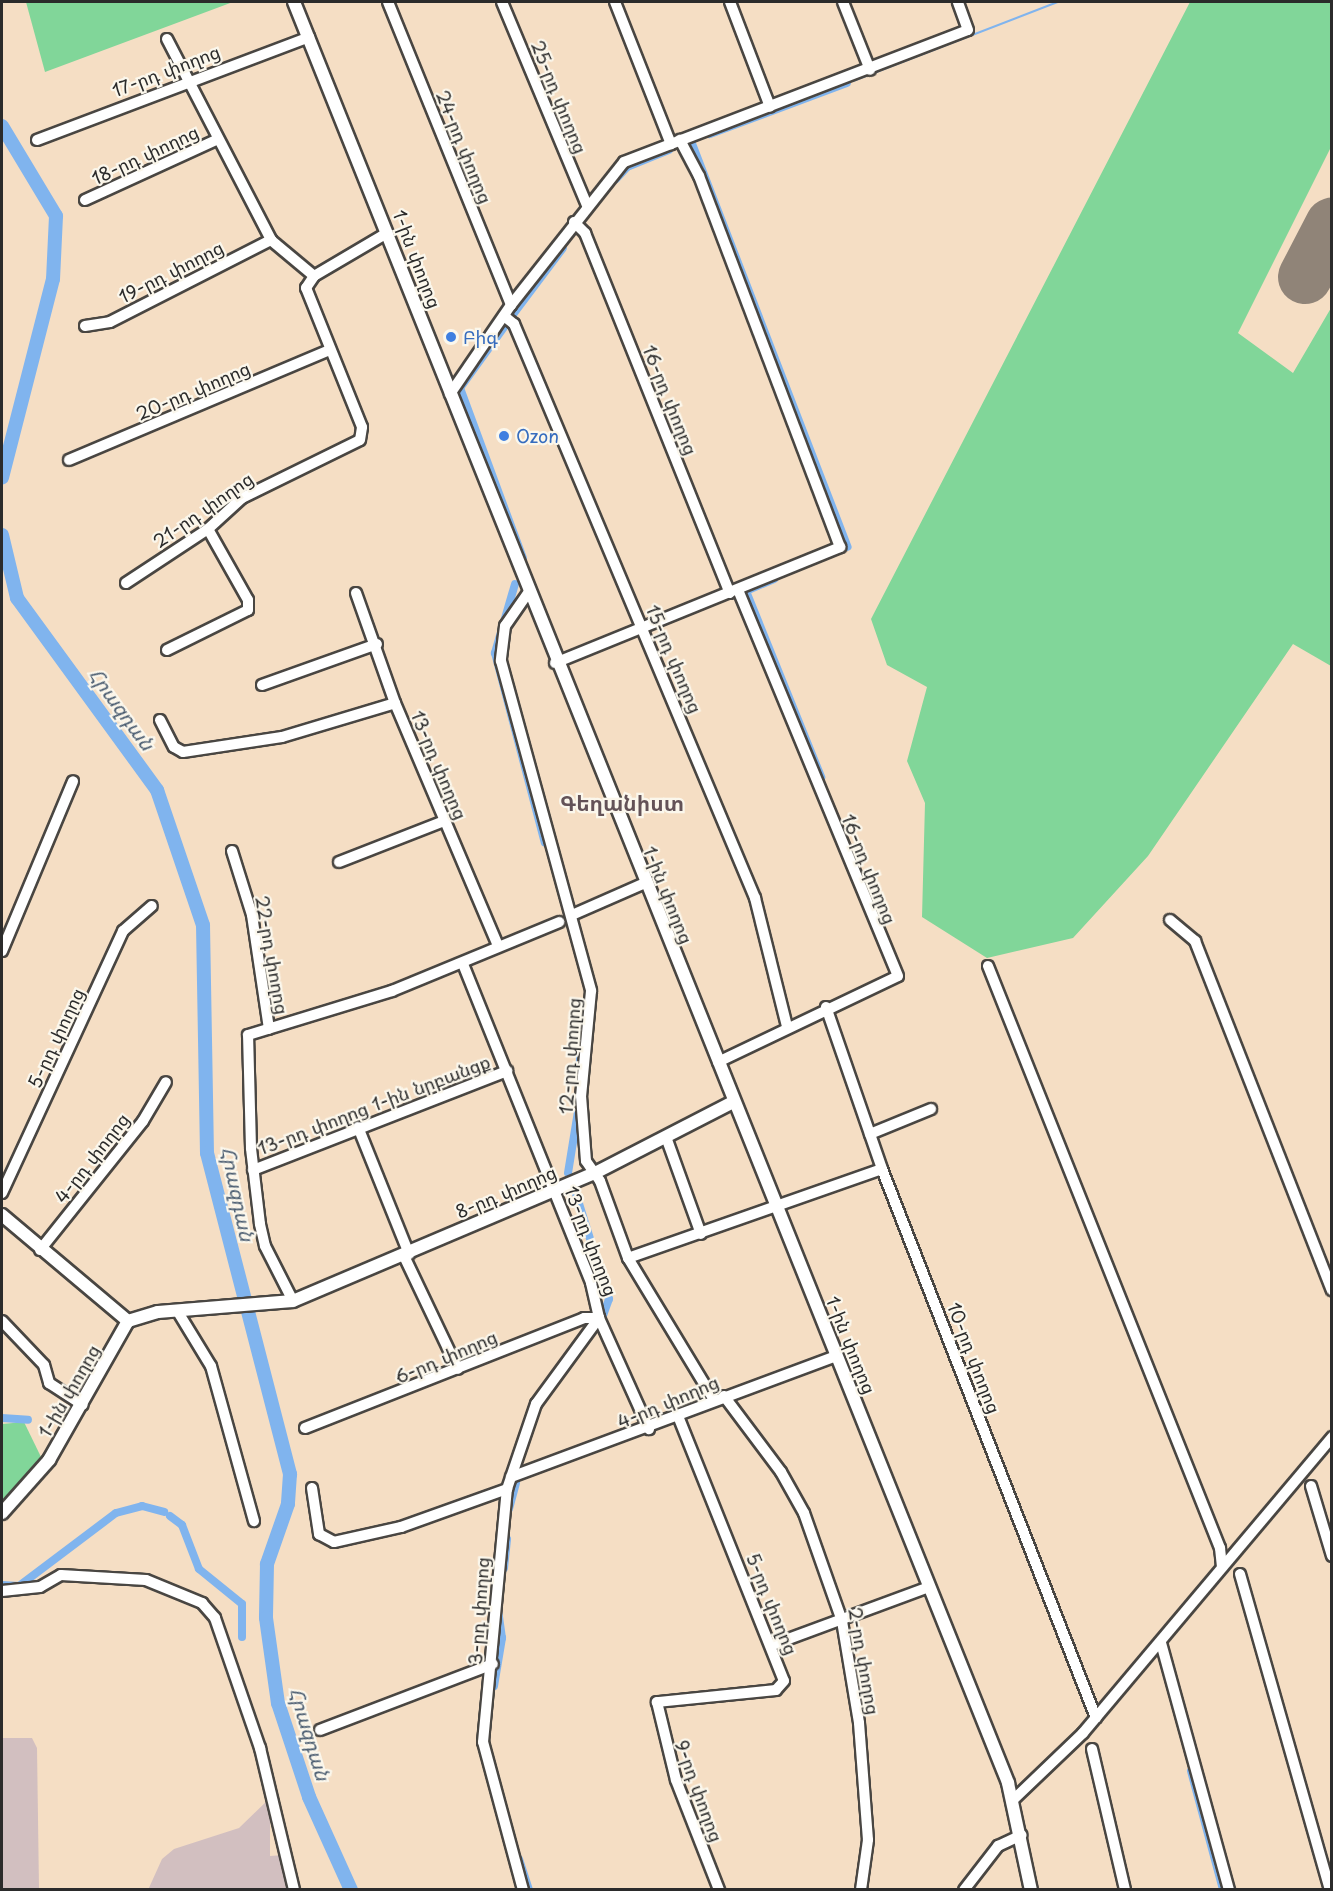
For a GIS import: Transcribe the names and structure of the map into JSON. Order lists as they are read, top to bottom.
{
  "streets": {
    "main road": ["1-ին փողոց", "8-րդ փողոց"],
    "street": [
      "17-րդ փողոց",
      "25-րդ փողոց",
      "24-րդ փողոց",
      "18-րդ փողոց",
      "19-րդ փողոց",
      "20-րդ փողոց",
      "16-րդ փողոց",
      "21-րդ փողոց",
      "15-րդ փողոց",
      "13-րդ փողոց",
      "22-րդ փողոց",
      "5-րդ փողոց",
      "12-րդ փողոց",
      "13-րդ փողոց 1-ին նրբանցք",
      "4-րդ փողոց",
      "6-րդ փողոց",
      "10-րդ փողոց",
      "3-րդ փողոց",
      "2-րդ փողոց",
      "9-րդ փողոց"
    ]
  },
  "crossings": [
    ["17-րդ փողոց", "1-ին փողոց"],
    ["1-ին փողոց", "16-րդ փողոց"],
    ["1-ին փողոց", "12-րդ փողոց"],
    ["1-ին փողոց", "4-րդ փողոց"],
    ["1-ին փողոց", "8-րդ փողոց"],
    ["20-րդ փողոց", "21-րդ փողոց"],
    ["16-րդ փողոց", "15-րդ փողոց"],
    ["16-րդ փողոց", "10-րդ փողոց"],
    ["13-րդ փողոց", "13-րդ փողոց 1-ին նրբանցք"],
    ["13-րդ փողոց", "4-րդ փողոց"],
    ["13-րդ փողոց", "8-րդ փողոց"],
    ["13-րդ փողոց", "6-րդ փողոց"],
    ["13-րդ փողոց", "3-րդ փողոց"],
    ["5-րդ փողոց", "4-րդ փողոց"],
    ["5-րդ փողոց", "9-րդ փողոց"],
    ["12-րդ փողոց", "4-րդ փողոց"],
    ["12-րդ փողոց", "8-րդ փողոց"],
    ["12-րդ փողոց", "2-րդ փողոց"],
    ["4-րդ փողոց", "3-րդ փողոց"],
    ["4-րդ փողոց", "2-րդ փողոց"],
    ["6-րդ փողոց", "3-րդ փողոց"]
  ],
  "districts": ["Գեղանիստ"],
  "water": ["Հրազդան"],
  "places": ["Բիգ", "Ozon"]
}
